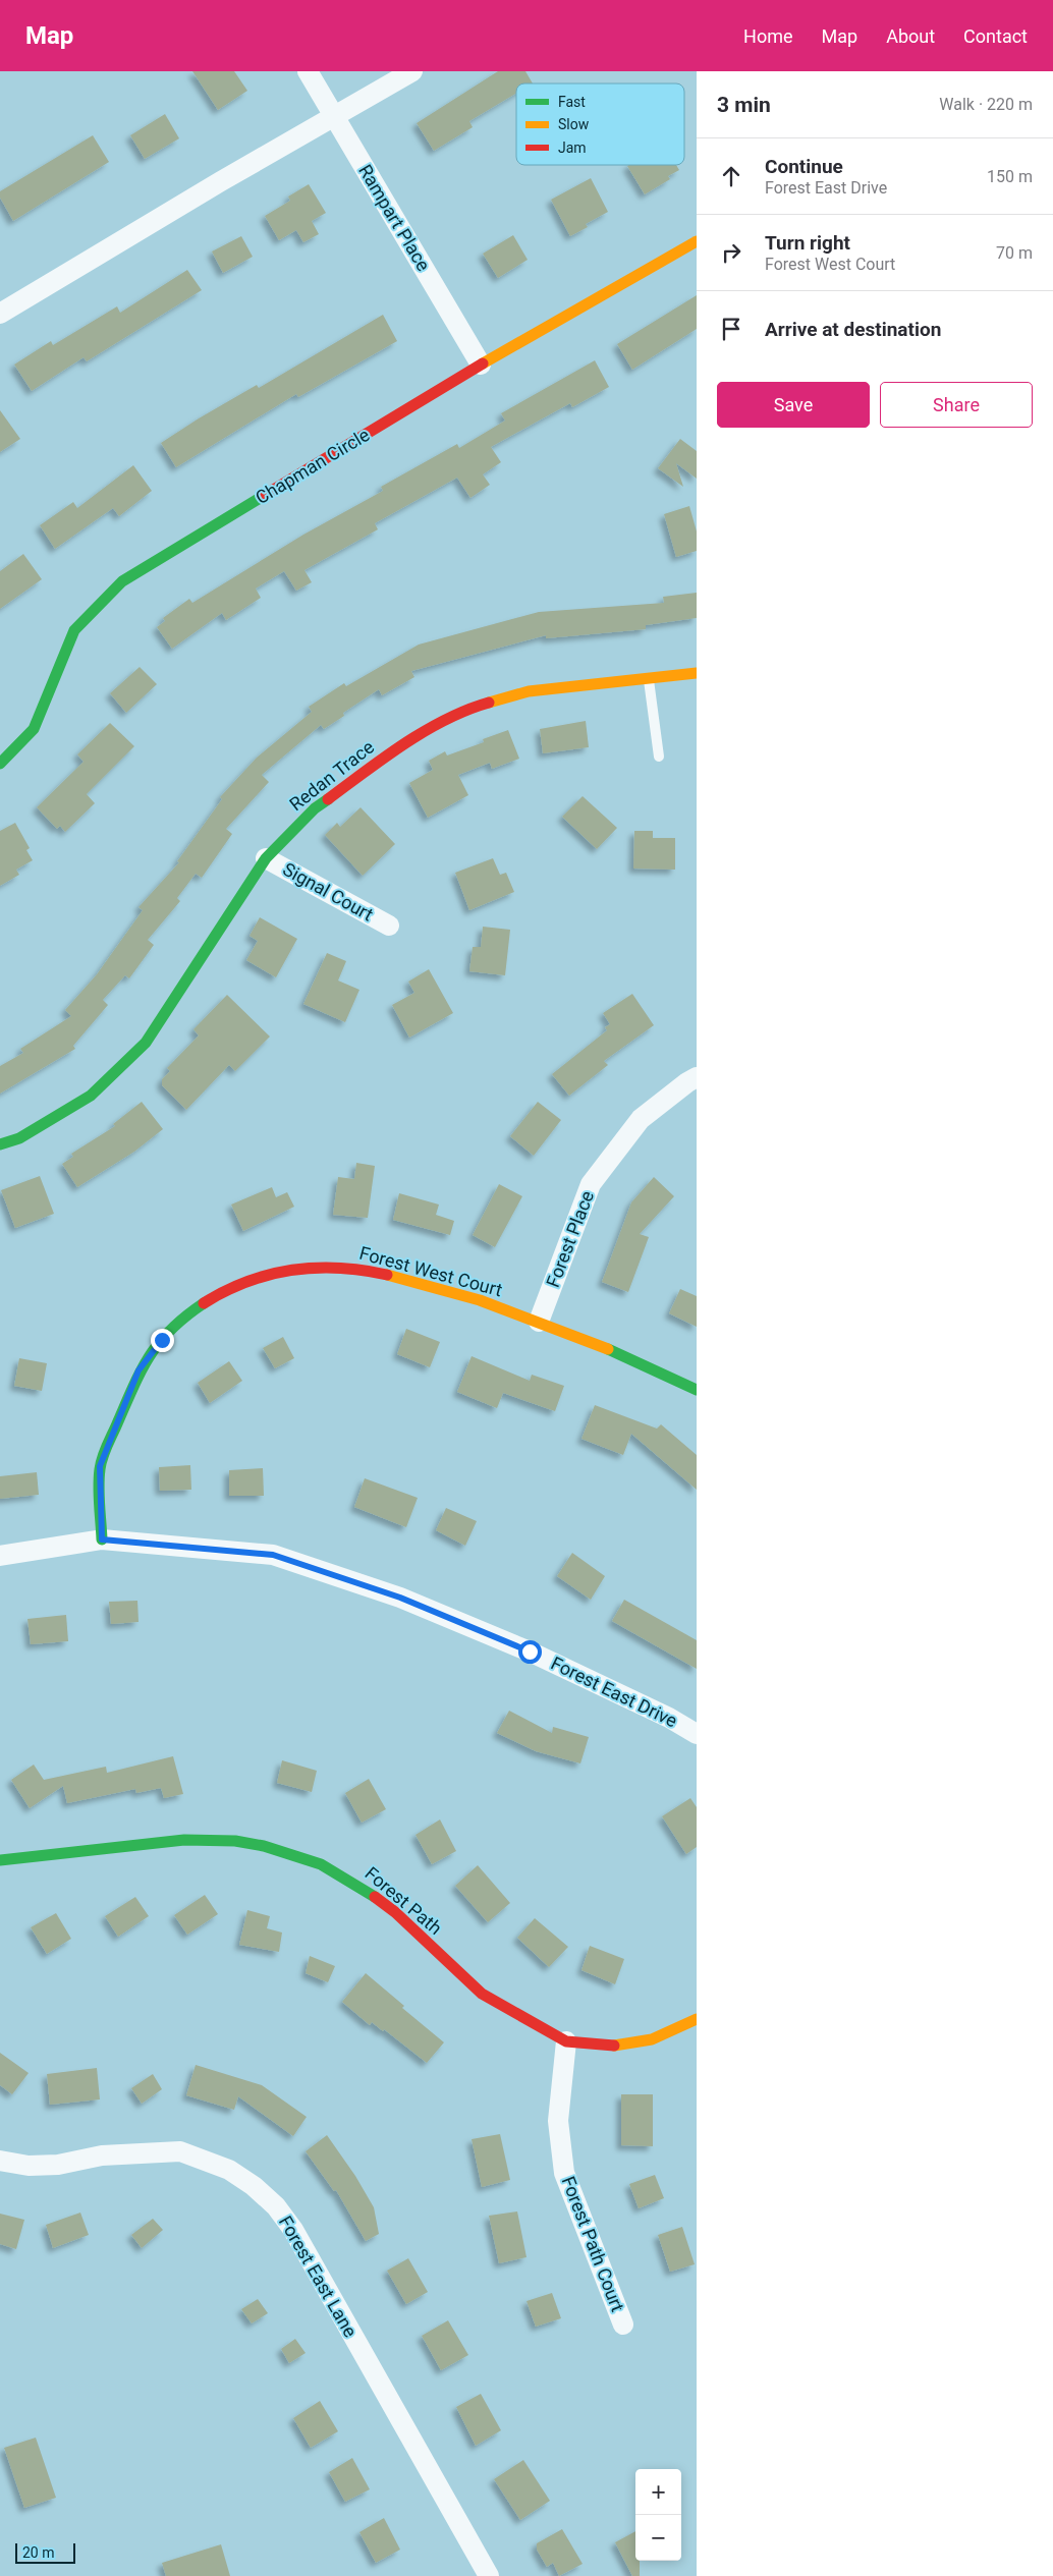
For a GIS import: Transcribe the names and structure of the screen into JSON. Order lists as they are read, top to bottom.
{
  "streets": {
    "street": [
      "Rampart Place",
      "Chapman Circle",
      "Redan Trace",
      "Signal Court",
      "Forest Place",
      "Forest West Court",
      "Forest East Drive",
      "Forest Path",
      "Forest Path Court",
      "Forest East Lane"
    ]
  },
  "crossings": [
    ["Rampart Place", "Chapman Circle"],
    ["Redan Trace", "Signal Court"],
    ["Forest Place", "Forest West Court"],
    ["Forest West Court", "Forest East Drive"],
    ["Forest Path", "Forest Path Court"]
  ],
  "legend": ["Fast", "Slow", "Jam"],
  "scale_bar": "20 m",
  "page": {
    "header": "Map",
    "nav": [
      "Home",
      "Map",
      "About",
      "Contact"
    ],
    "heading": ["3 min", "Walk · 220 m"],
    "list": [
      ["Continue", "Forest East Drive", "150 m"],
      ["Turn right", "Forest West Court", "70 m"],
      "Arrive at destination"
    ],
    "buttons": ["Save", "Share"],
    "map_buttons": ["+", "−"],
    "scale": "20 m"
  }
}
